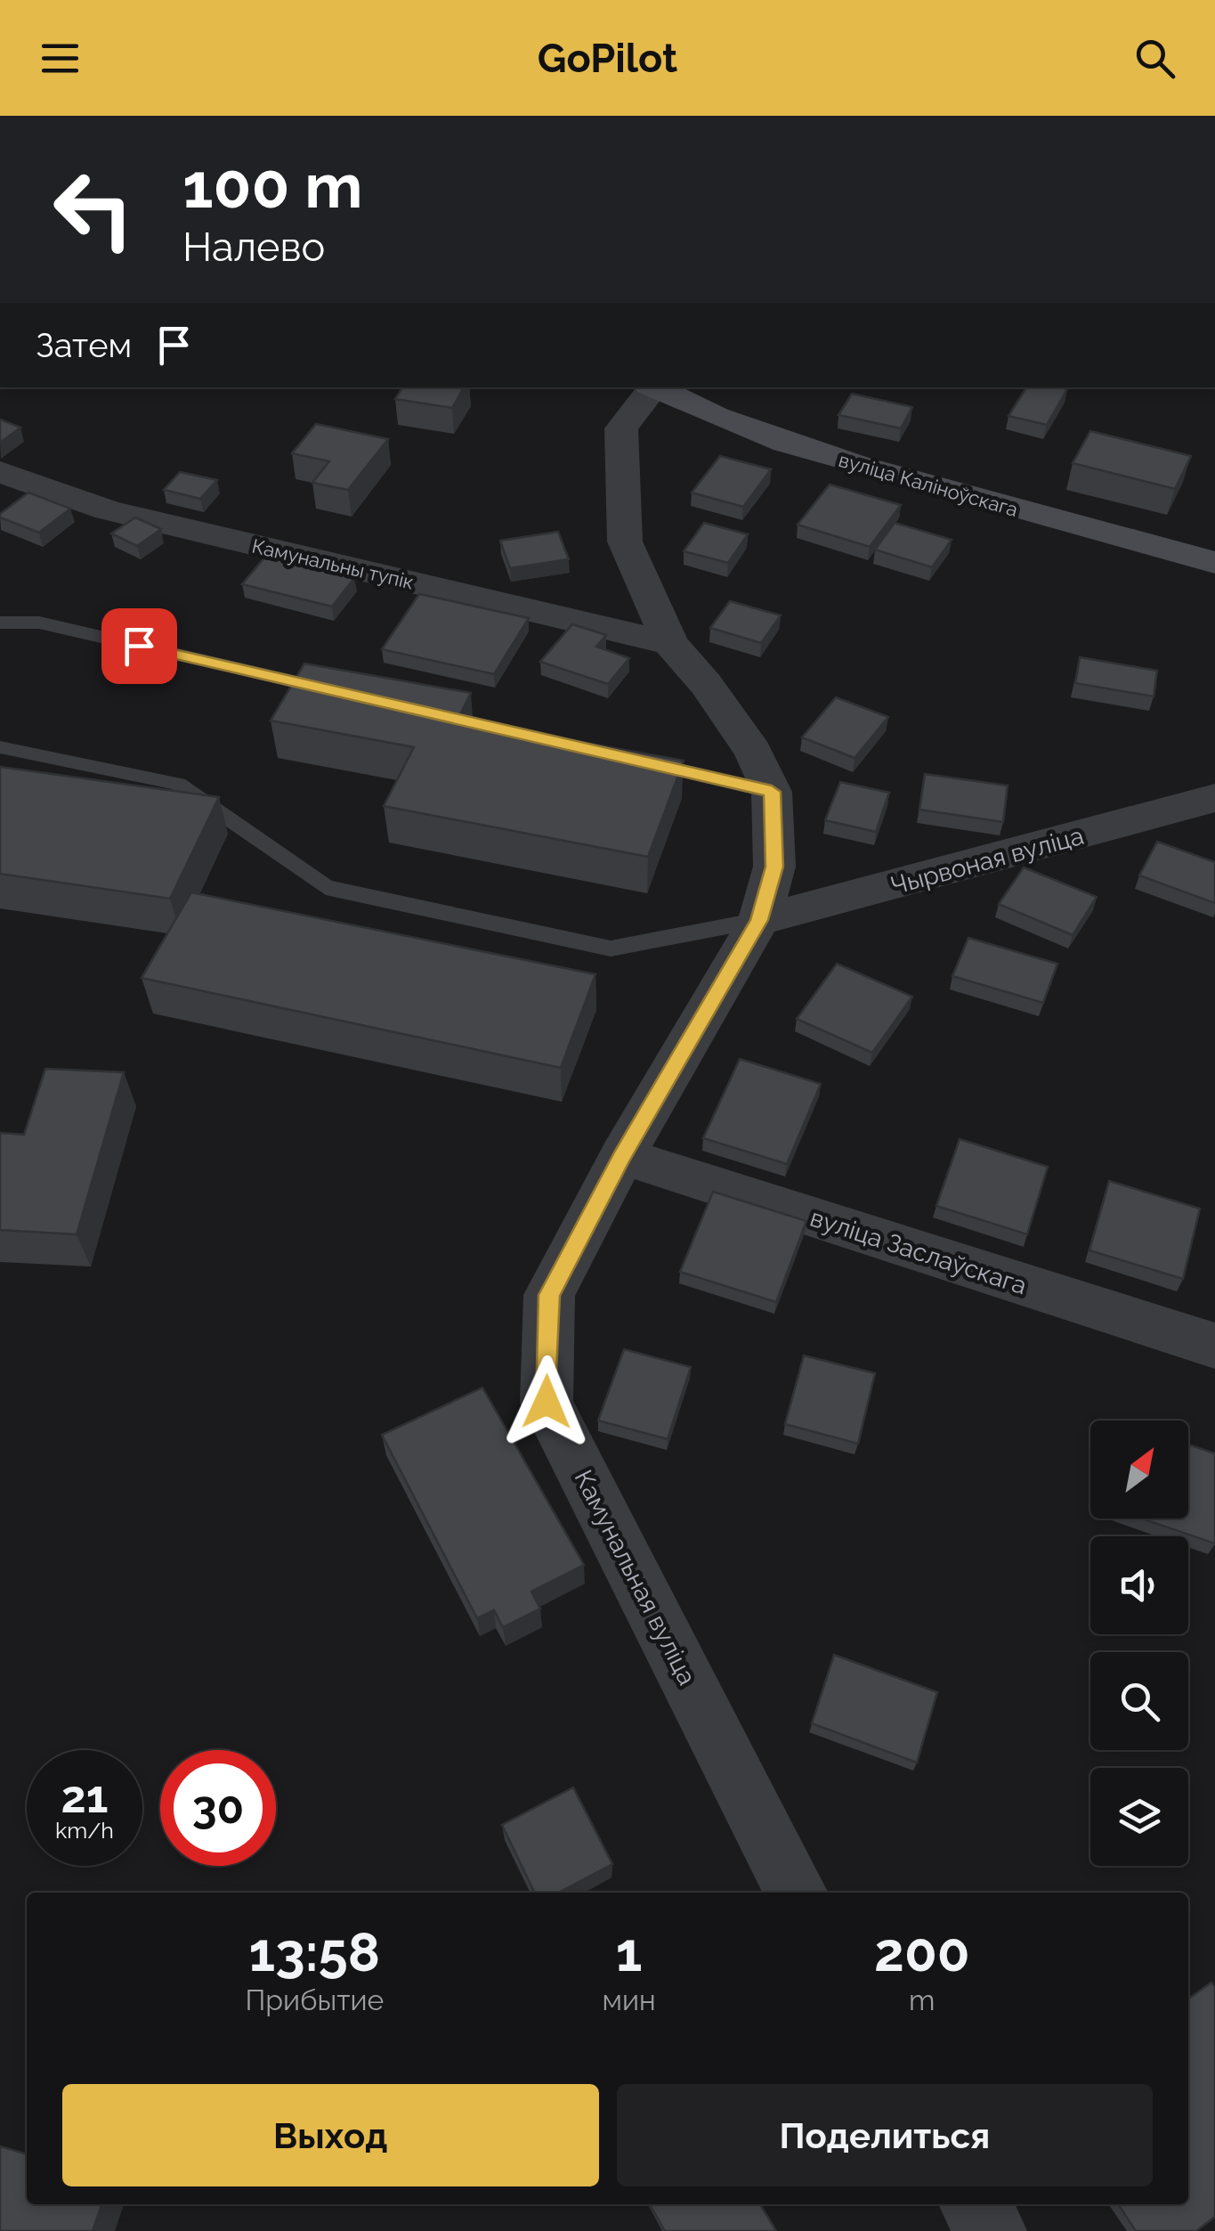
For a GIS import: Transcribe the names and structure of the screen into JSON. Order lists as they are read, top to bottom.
{
  "streets": {
    "main road": ["вуліца Каліноўскага"],
    "street": [
      "Камунальны тупік",
      "Чырвоная вуліца",
      "вуліца Заслаўскага",
      "Камунальная вуліца"
    ]
  },
  "crossings": [
    ["Камунальны тупік", "Камунальная вуліца"],
    ["Чырвоная вуліца", "Камунальная вуліца"],
    ["вуліца Заслаўскага", "Камунальная вуліца"]
  ],
  "north": "top right",
  "page": {
    "header": "GoPilot",
    "turn": ["100 m", "Налево"],
    "then": "Затем",
    "speed": "21 km/h",
    "limit": "30",
    "eta": [
      "13:58",
      "Прибытие",
      "1",
      "мин",
      "200",
      "m"
    ],
    "buttons": ["Выход", "Поделиться"]
  }
}
